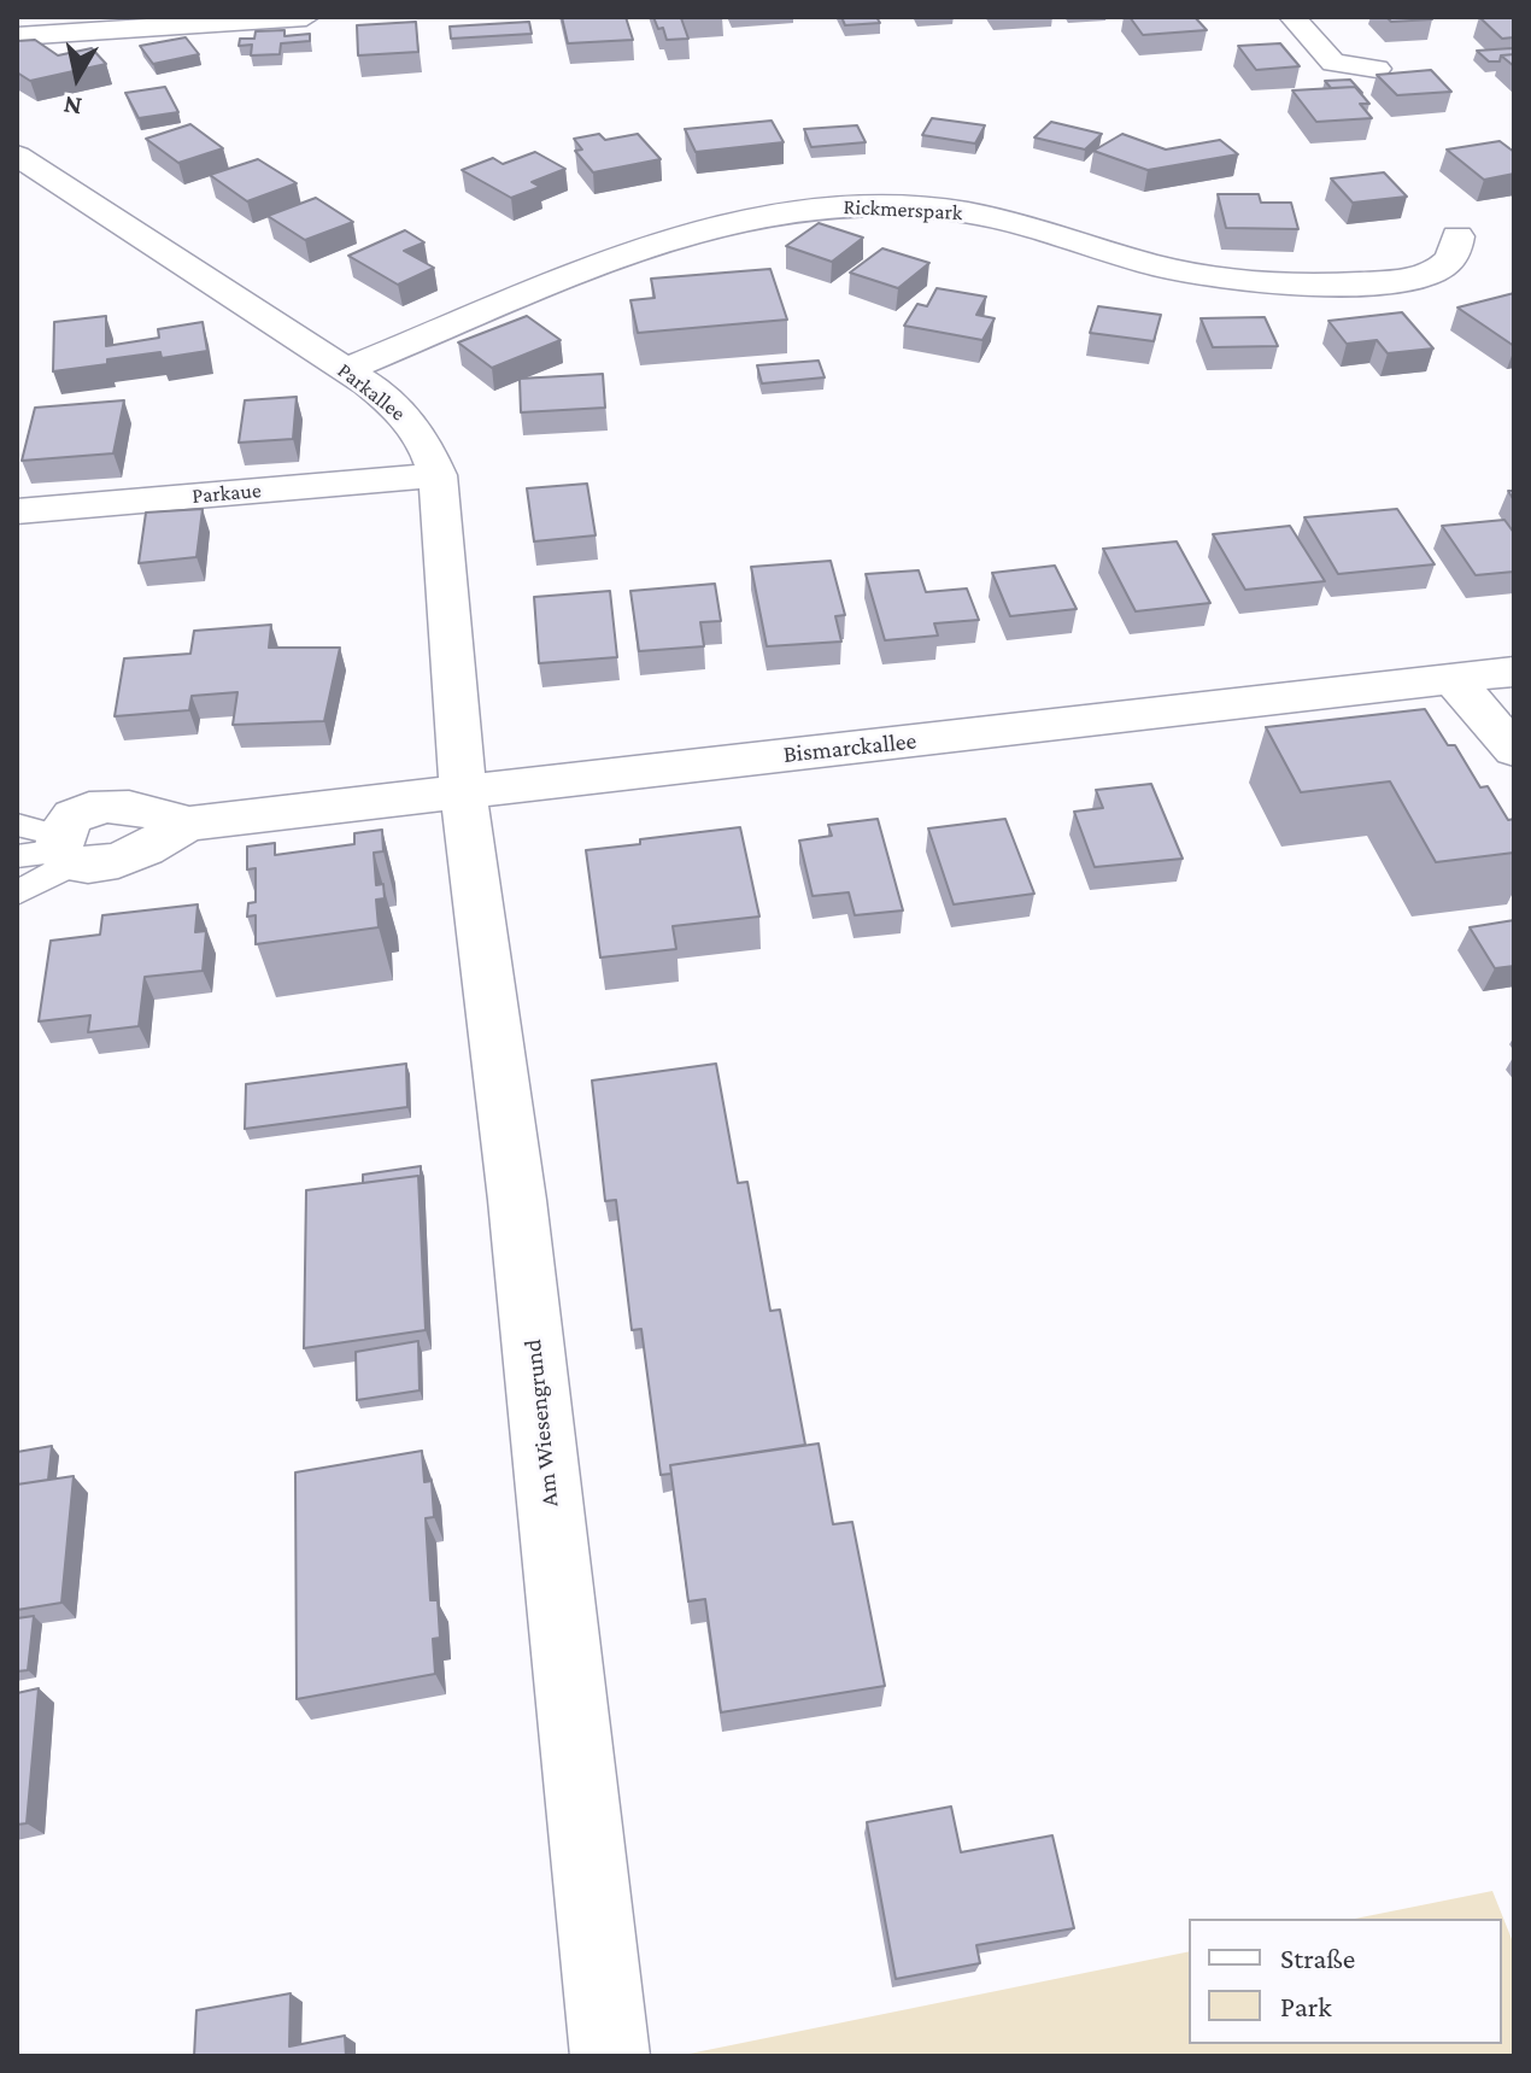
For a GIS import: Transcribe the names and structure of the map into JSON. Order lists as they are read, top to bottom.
{
  "streets": {
    "street": [
      "Rickmerspark",
      "Parkallee",
      "Parkaue",
      "Bismarckallee",
      "Am Wiesengrund"
    ]
  },
  "crossings": [
    ["Rickmerspark", "Parkallee"],
    ["Parkallee", "Parkaue"],
    ["Parkallee", "Bismarckallee"],
    ["Parkallee", "Am Wiesengrund"],
    ["Bismarckallee", "Am Wiesengrund"]
  ],
  "legend": ["Straße", "Park"],
  "north": "bottom"
}
